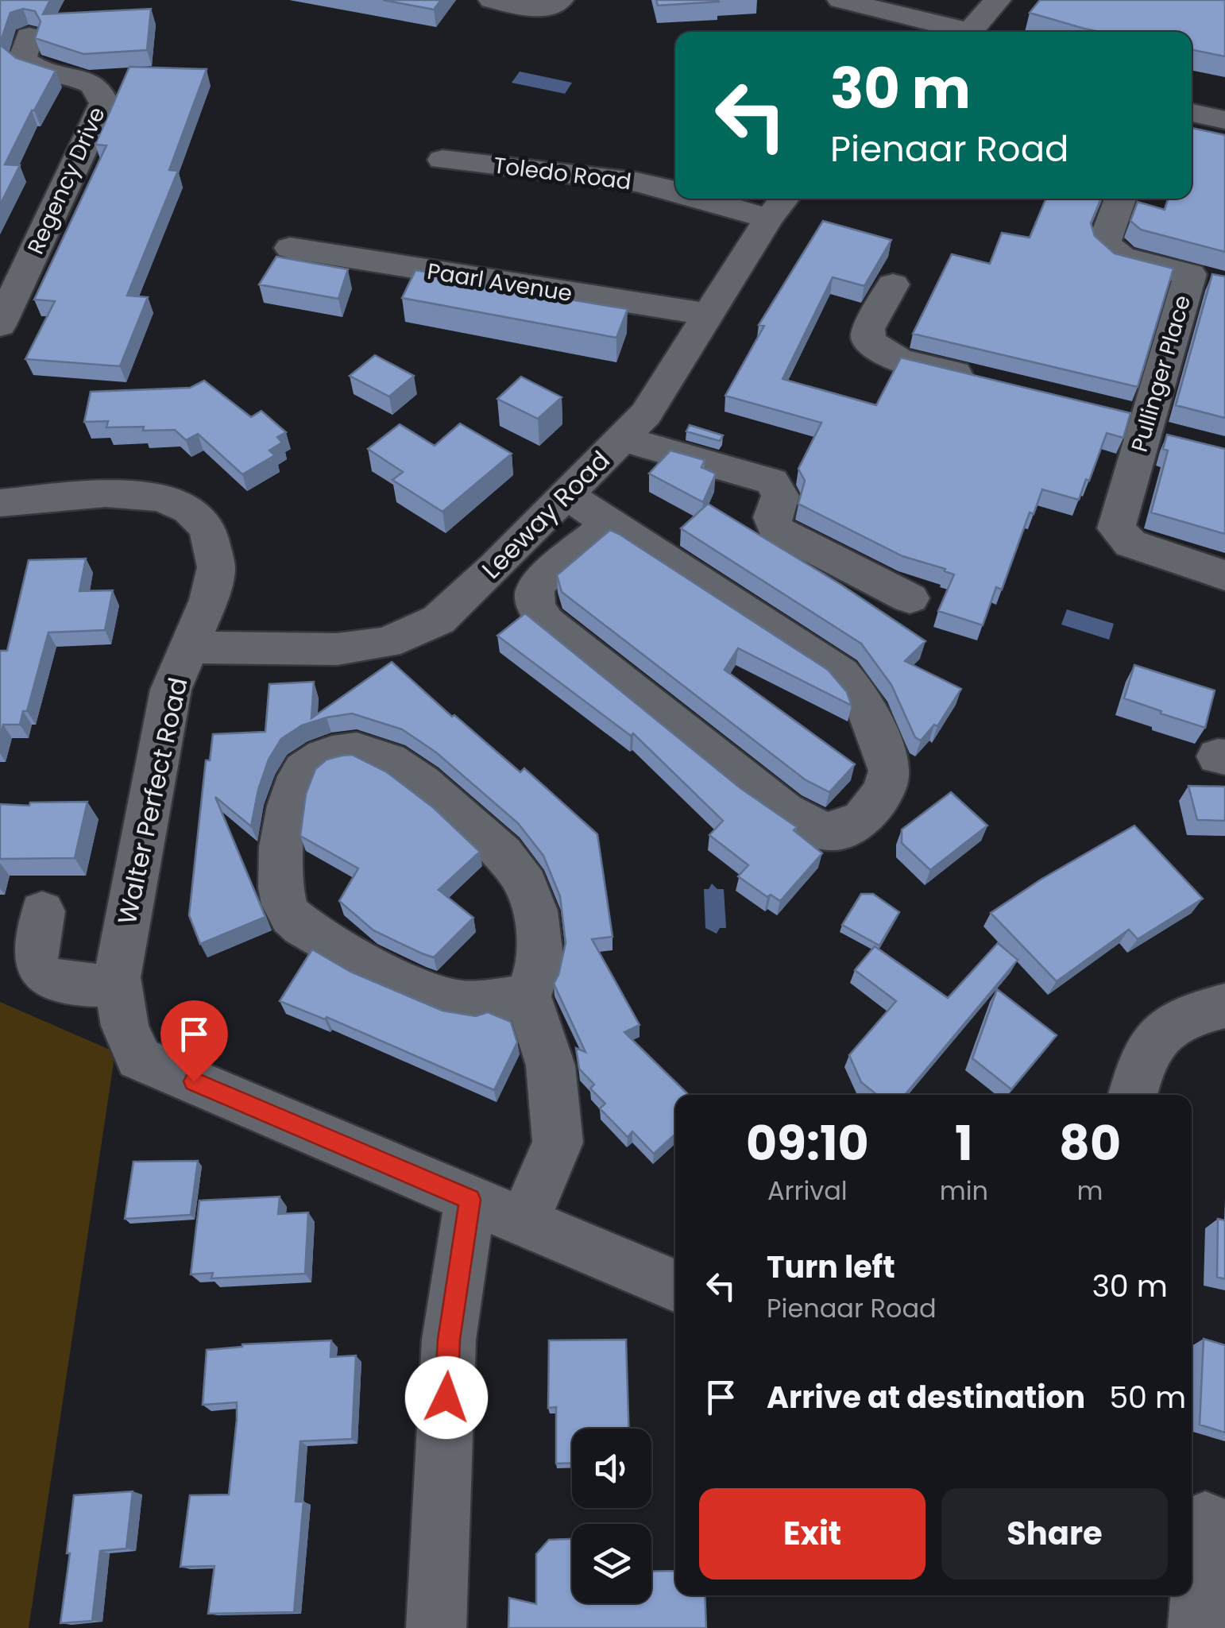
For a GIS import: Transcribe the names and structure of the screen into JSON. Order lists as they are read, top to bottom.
{
  "streets": {
    "street": [
      "Toledo Road",
      "Regency Drive",
      "Paarl Avenue",
      "Pullinger Place",
      "Leeway Road",
      "Walter Perfect Road"
    ]
  },
  "crossings": [
    ["Toledo Road", "Leeway Road"],
    ["Paarl Avenue", "Leeway Road"],
    ["Leeway Road", "Walter Perfect Road"]
  ],
  "page": {
    "turn": ["30 m", "Pienaar Road"],
    "eta": [
      "09:10",
      "Arrival",
      "1",
      "min",
      "80",
      "m"
    ],
    "list": [
      {
        "name": "Turn left",
        "note": "Pienaar Road",
        "value": "30 m"
      },
      {
        "name": "Arrive at destination",
        "value": "50 m"
      }
    ],
    "buttons": ["Exit", "Share"]
  }
}
